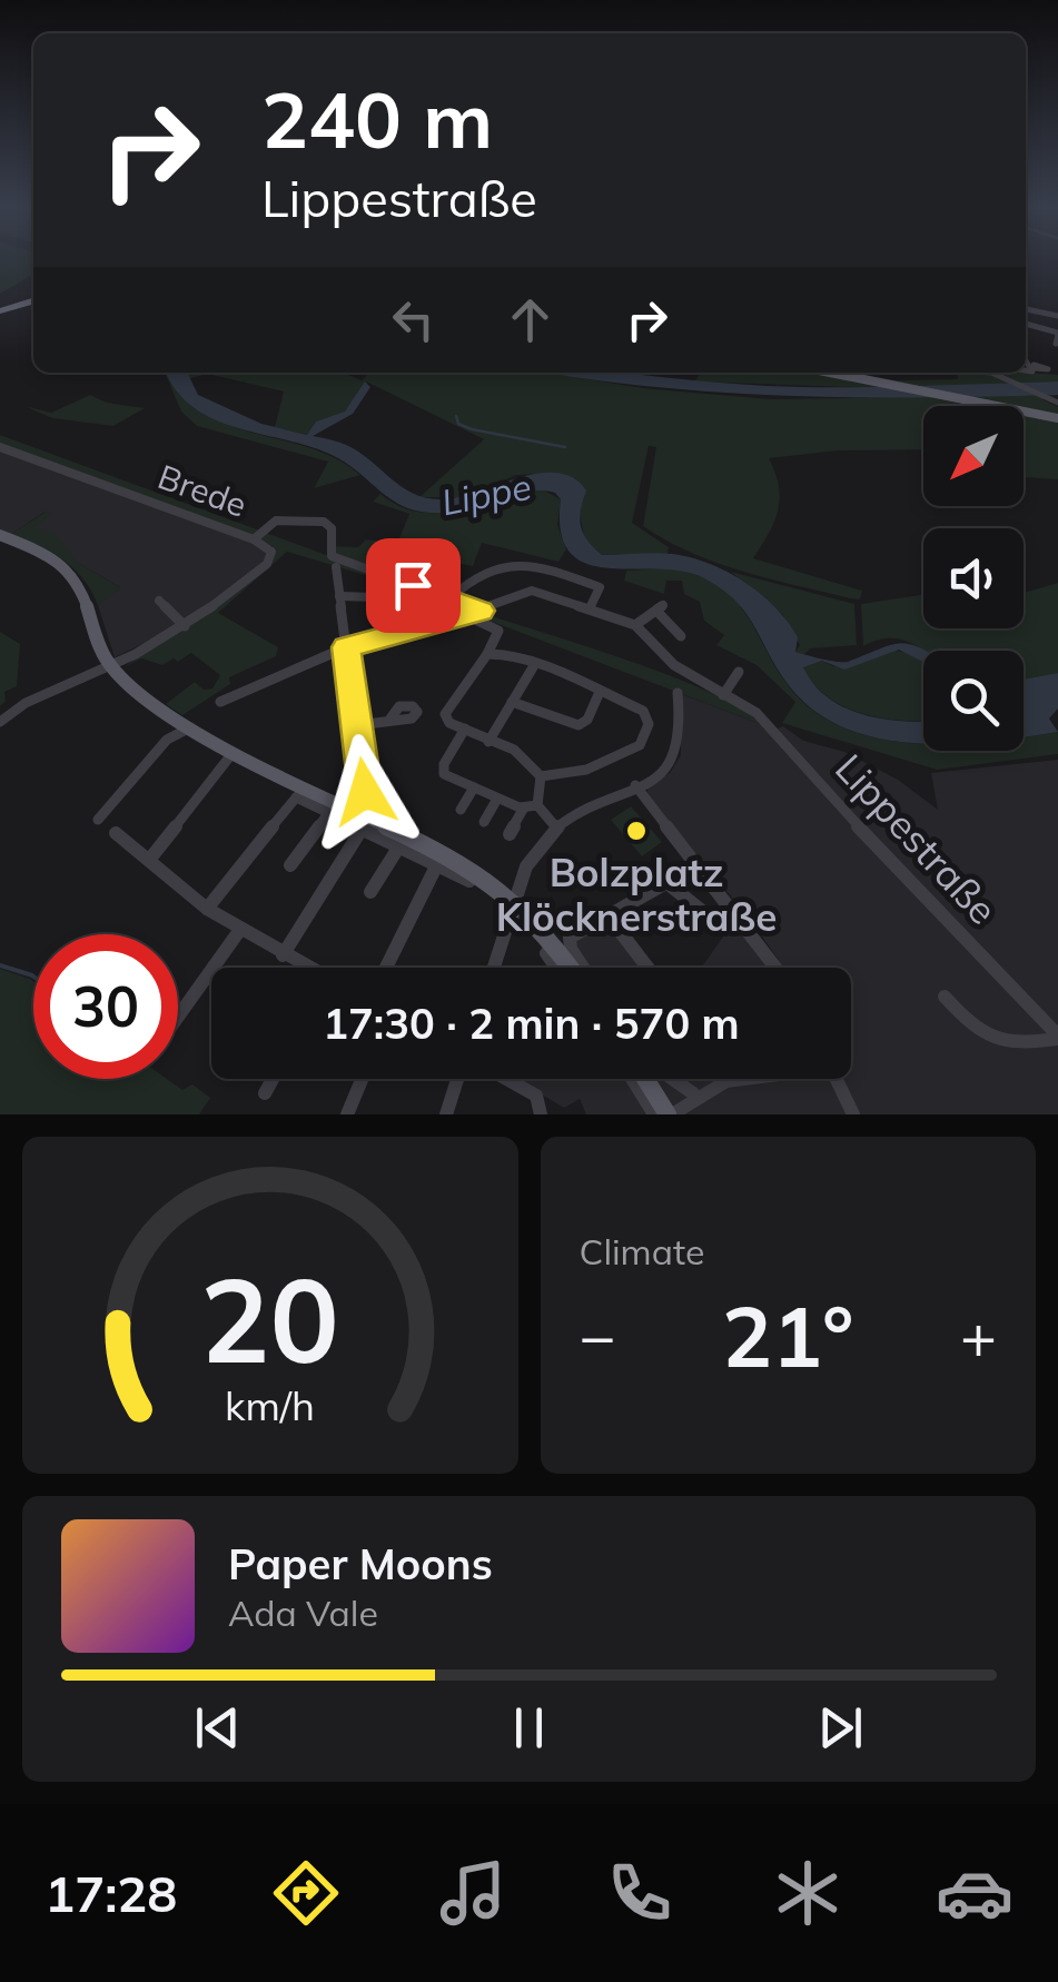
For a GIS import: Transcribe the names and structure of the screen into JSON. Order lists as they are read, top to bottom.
{
  "streets": {
    "street": ["Brede", "Lippestraße"]
  },
  "water": ["Lippe"],
  "places": ["Bolzplatz Klöcknerstraße"],
  "north": "bottom left",
  "page": {
    "turn": ["240 m", "Lippestraße"],
    "limit": "30",
    "trip": "17:30 · 2 min · 570 m",
    "tile": "Climate",
    "heat": ["−", "21°", "+"],
    "song": ["Paper Moons", "Ada Vale"],
    "tabs": "17:28",
    "gauge": ["20", "km/h"]
  }
}
